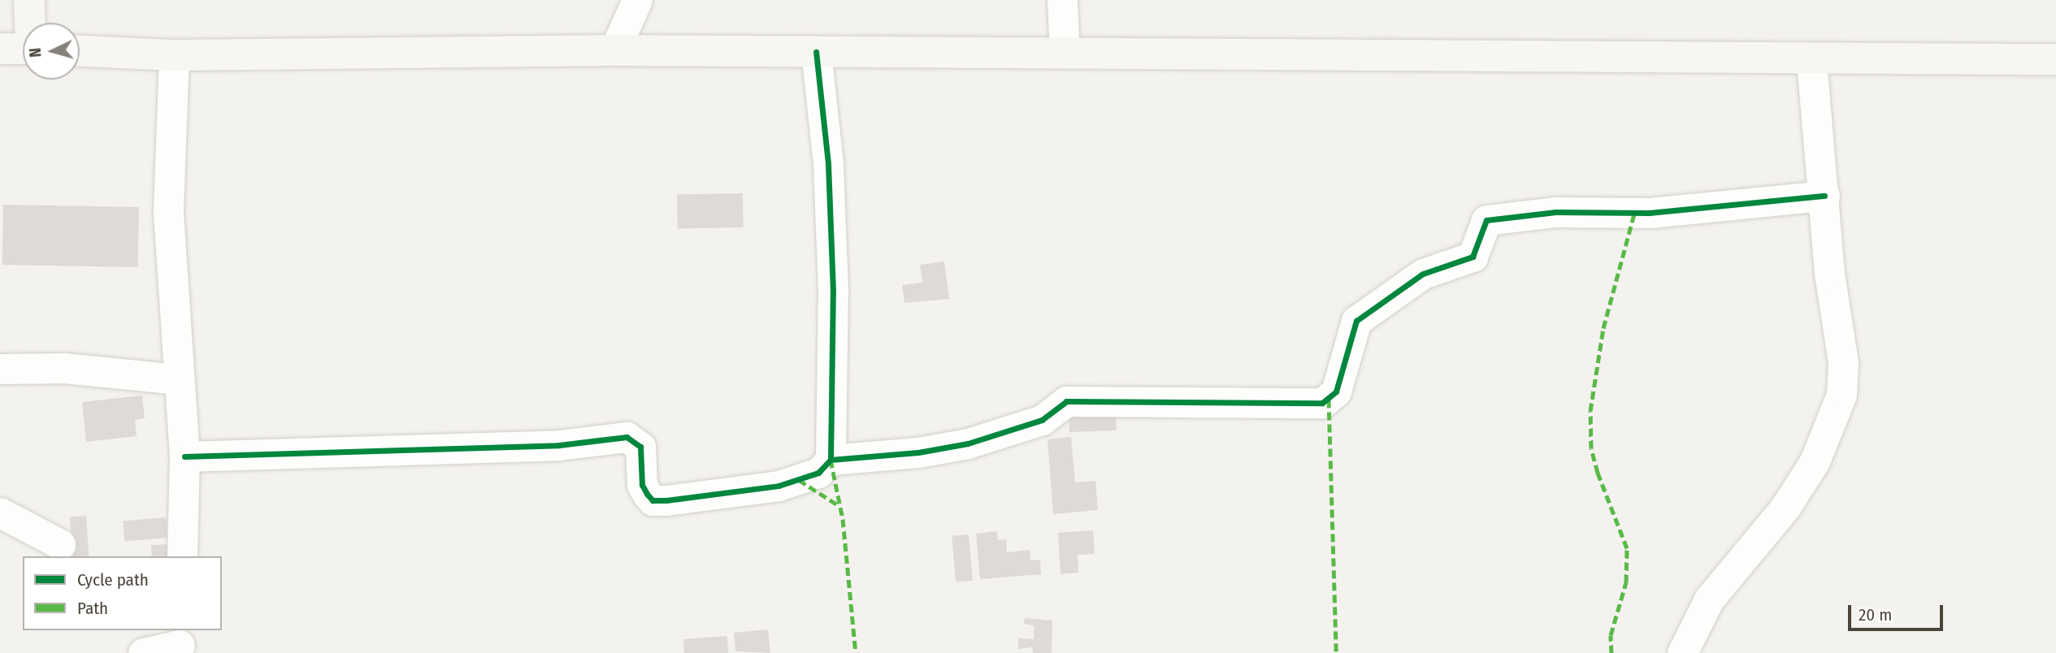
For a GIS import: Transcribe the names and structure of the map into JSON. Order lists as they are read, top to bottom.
{
  "legend": ["Cycle path", "Path"],
  "scale_bar": "20 m",
  "north": "left"
}
